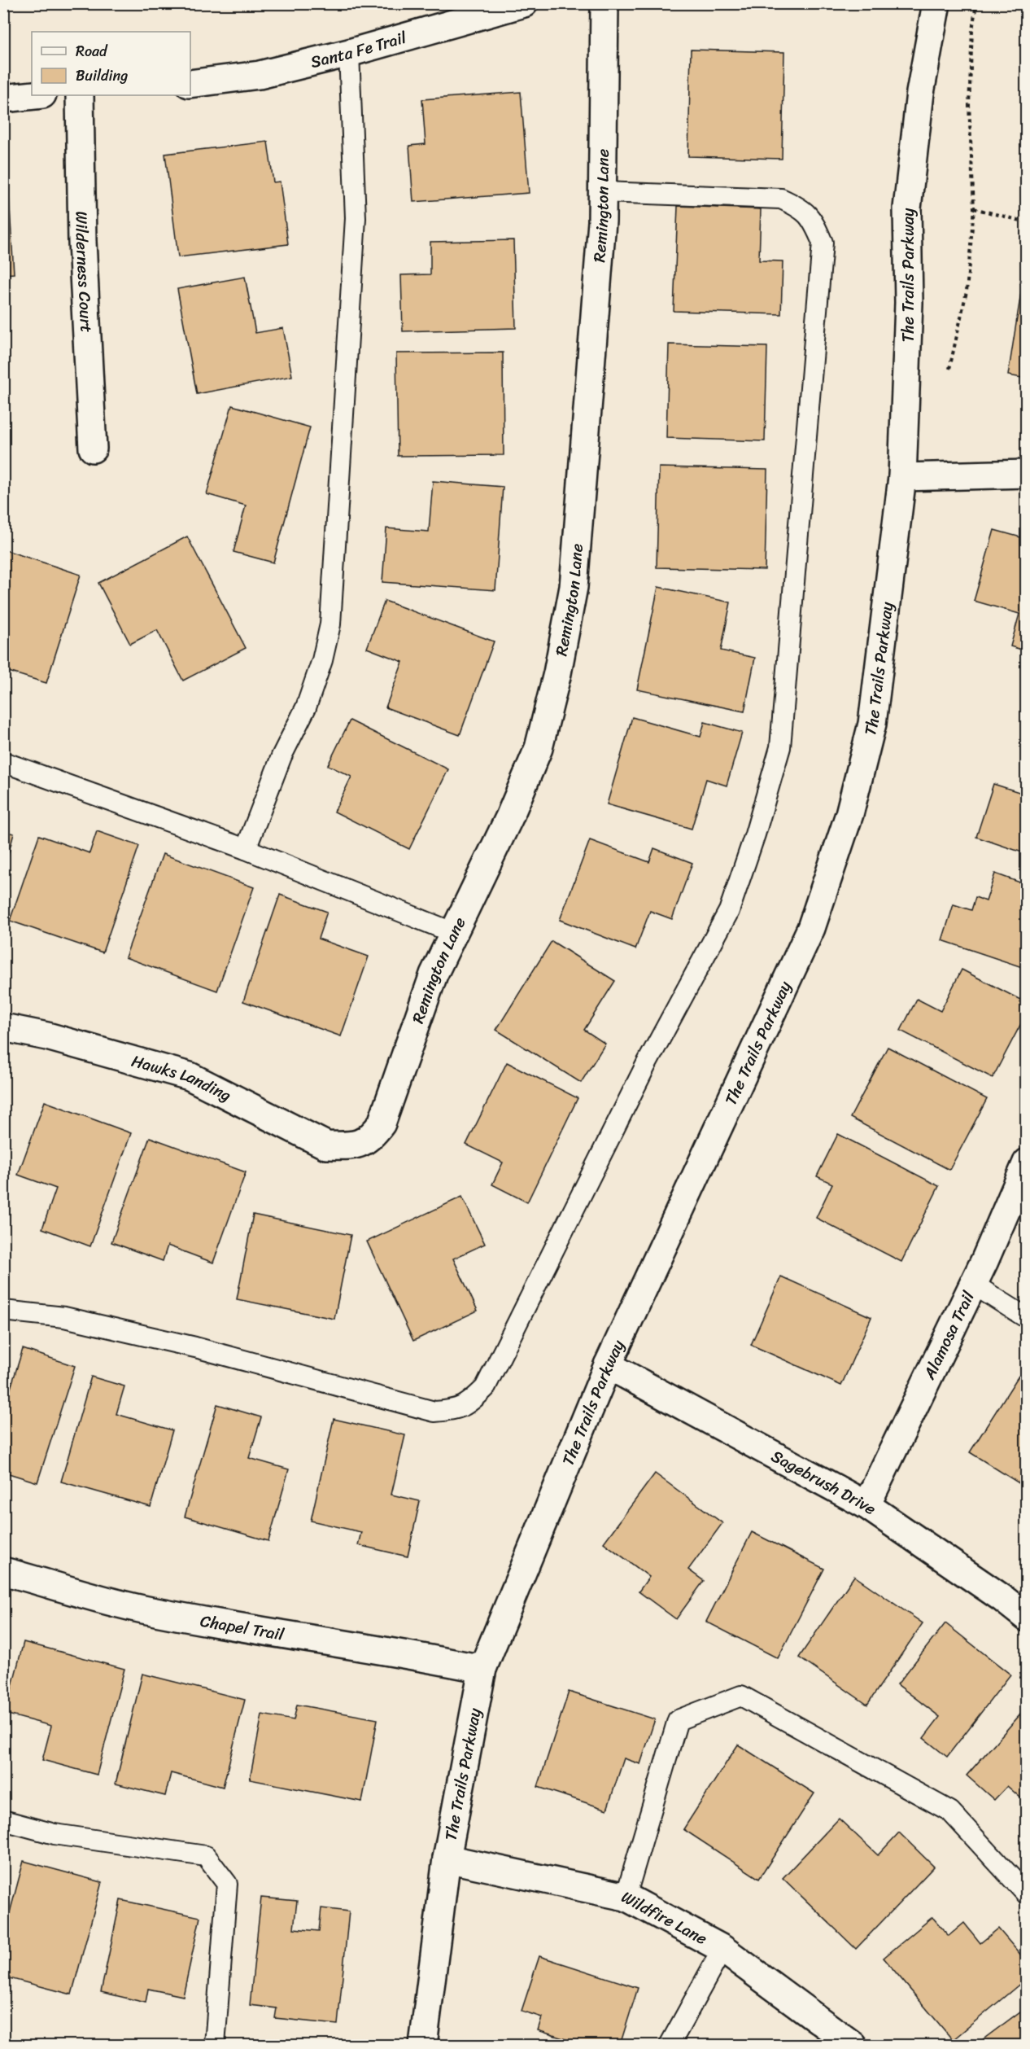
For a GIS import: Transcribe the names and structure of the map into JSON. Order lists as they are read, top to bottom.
{
  "streets": {
    "street": [
      "Santa Fe Trail",
      "Remington Lane",
      "Wilderness Court",
      "The Trails Parkway",
      "Hawks Landing",
      "Alamosa Trail",
      "Sagebrush Drive",
      "Chapel Trail",
      "Wildfire Lane"
    ]
  },
  "crossings": [
    ["Remington Lane", "Hawks Landing"],
    ["The Trails Parkway", "Sagebrush Drive"],
    ["The Trails Parkway", "Chapel Trail"],
    ["The Trails Parkway", "Wildfire Lane"],
    ["Alamosa Trail", "Sagebrush Drive"]
  ],
  "legend": ["Road", "Building"]
}
